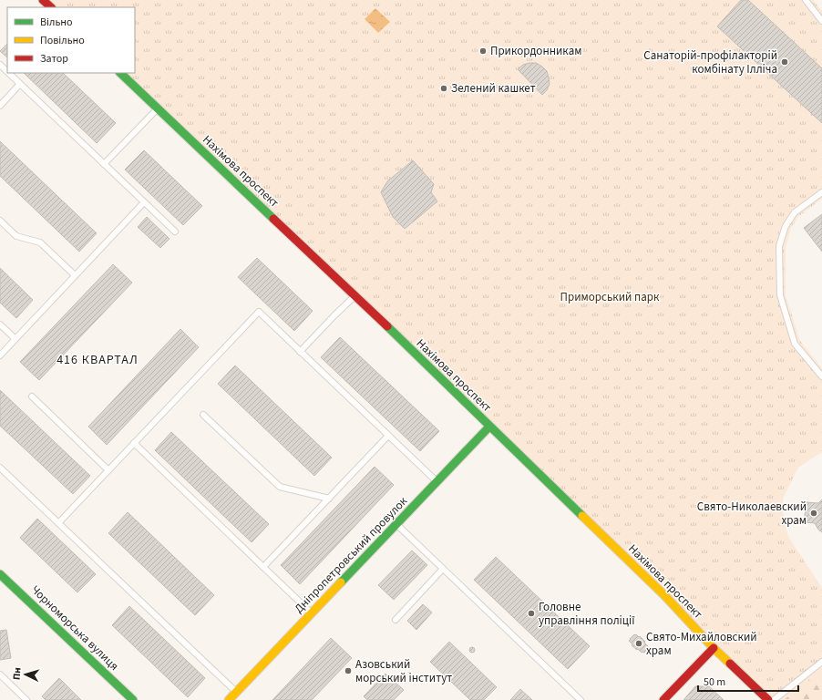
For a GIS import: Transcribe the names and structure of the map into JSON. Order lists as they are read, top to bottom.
{
  "streets": {
    "main road": ["Нахімова проспект", "Дніпропетровський провулок", "Чорноморська вулиця"]
  },
  "crossings": [
    ["Нахімова проспект", "Дніпропетровський провулок"]
  ],
  "districts": ["416 КВАРТАЛ"],
  "parks": ["Приморський парк"],
  "places": [
    "Прикордонникам",
    "Санаторій-профілакторій комбінату Ілліча",
    "Зелений кашкет",
    "Свято-Николаевский храм",
    "Головне управління поліції",
    "Свято-Михайловский храм",
    "Азовський морський інститут"
  ],
  "legend": ["Вільно", "Повільно", "Затор"],
  "scale_bar": "50 m",
  "north": "left"
}
